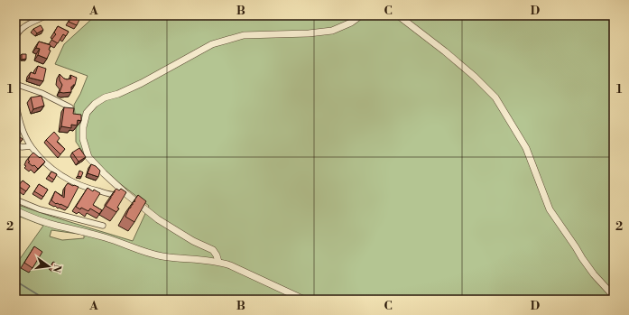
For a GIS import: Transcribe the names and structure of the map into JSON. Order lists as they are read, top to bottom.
{
  "north": "right",
  "grid": {
    "columns": [
      "A",
      "B",
      "C",
      "D"
    ],
    "rows": ["1", "2"]
  }
}
